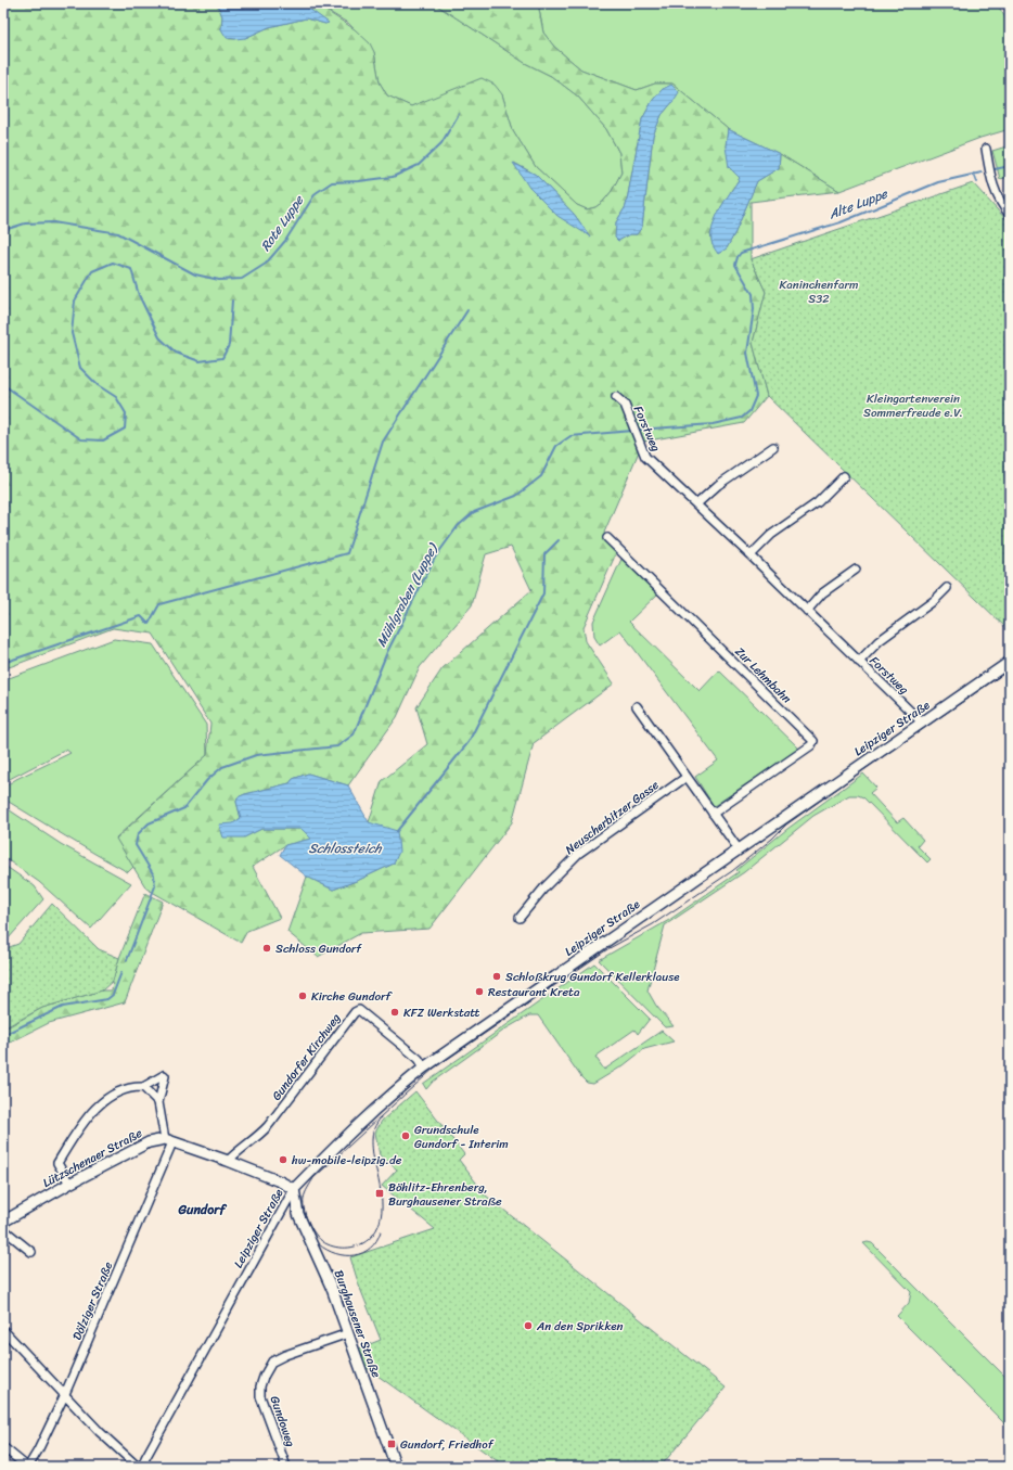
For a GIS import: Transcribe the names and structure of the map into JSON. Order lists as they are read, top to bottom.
{
  "streets": {
    "street": [
      "Forstweg",
      "Zur Lehmbahn",
      "Leipziger Straße",
      "Neuscherbitzer Gasse",
      "Gundorfer Kirchweg",
      "Lützschenaer Straße",
      "Dölziger Straße",
      "Burghausener Straße",
      "Gundoweg"
    ]
  },
  "crossings": [
    ["Forstweg", "Leipziger Straße"],
    ["Leipziger Straße", "Gundorfer Kirchweg"],
    ["Leipziger Straße", "Burghausener Straße"],
    ["Lützschenaer Straße", "Dölziger Straße"],
    ["Burghausener Straße", "Gundoweg"]
  ],
  "districts": ["Gundorf"],
  "water": [
    "Alte Luppe",
    "Rote Luppe",
    "Mühlgraben (Luppe)",
    "Schlossteich"
  ],
  "parks": ["Kaninchenfarm S32", "Kleingartenverein Sommerfreude e.V."],
  "places": {
    "other": [
      "Schloss Gundorf",
      "Schloßkrug Gundorf Kellerklause",
      "Restaurant Kreta",
      "Kirche Gundorf",
      "KFZ Werkstatt",
      "Grundschule Gundorf - Interim",
      "hw-mobile-leipzig.de",
      "An den Sprikken"
    ],
    "transit": ["Böhlitz-Ehrenberg, Burghausener Straße", "Gundorf, Friedhof"]
  }
}
